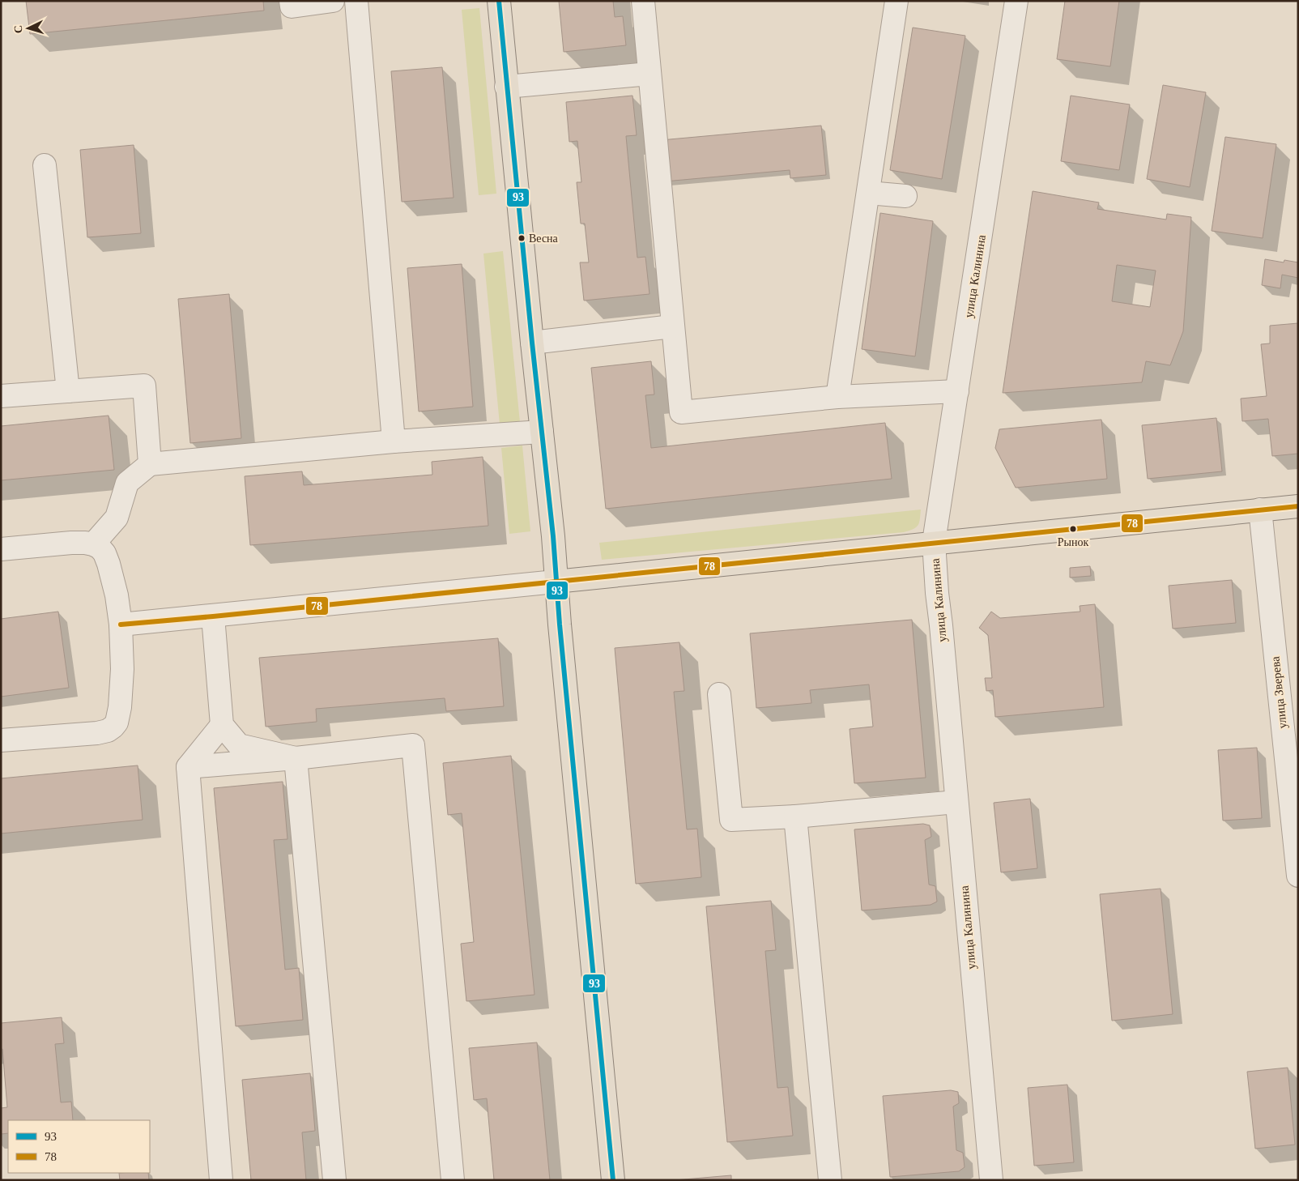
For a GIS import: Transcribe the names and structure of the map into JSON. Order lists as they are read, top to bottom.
{
  "streets": {
    "street": ["улица Калинина", "улица Зверева"]
  },
  "places": ["Весна", "Рынок"],
  "lines": ["transit line 93", "transit line 78"],
  "legend": ["93", "78"],
  "north": "left"
}
